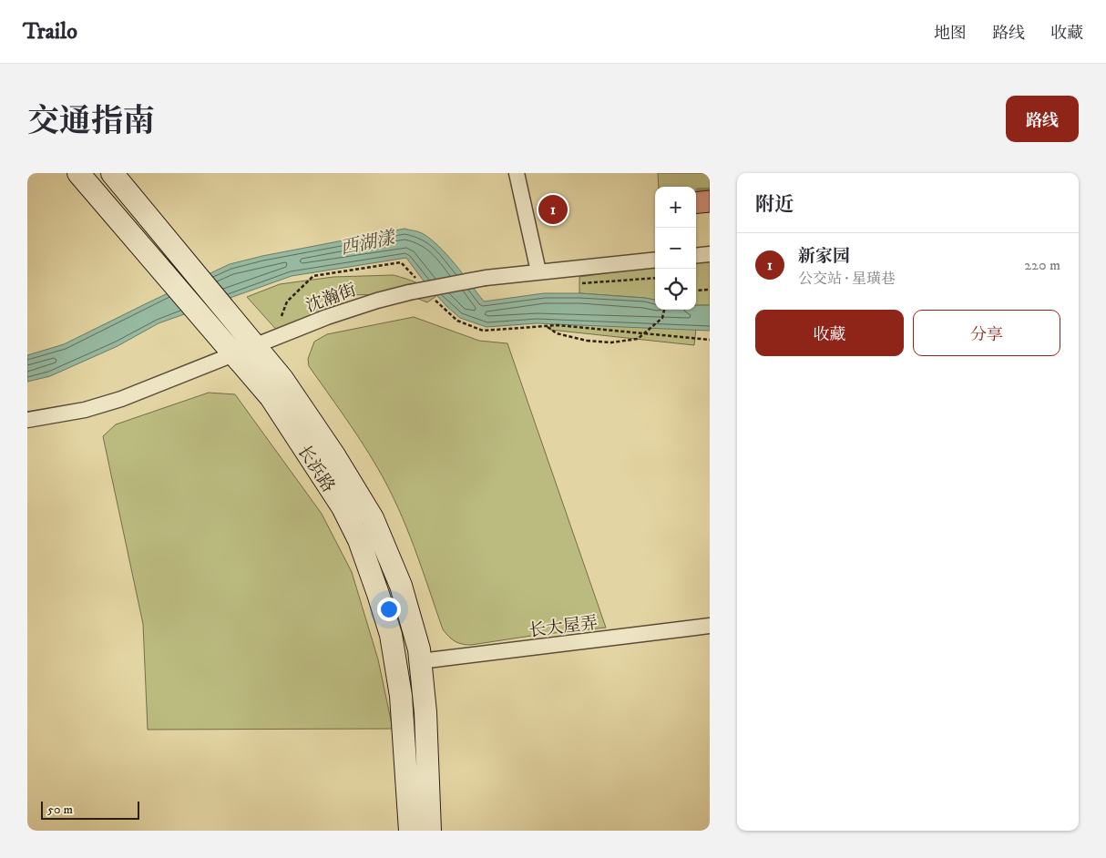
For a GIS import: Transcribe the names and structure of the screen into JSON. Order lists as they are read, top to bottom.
{
  "streets": {
    "main road": ["长浜路"],
    "street": ["沈瀚街", "长大屋弄"]
  },
  "crossings": [
    ["沈瀚街", "长浜路"],
    ["长浜路", "长大屋弄"]
  ],
  "water": ["西湖漾"],
  "scale_bar": "50 m",
  "page": {
    "header": "Trailo",
    "nav": ["地图", "路线", "收藏"],
    "title": "交通指南",
    "buttons": [
      "路线",
      ["收藏", "分享"]
    ],
    "heading": "附近",
    "map_buttons": ["+", "−"],
    "pins": "1",
    "list": [
      {
        "mark": "1",
        "name": "新家园",
        "note": "公交站 · 星璜巷",
        "value": "220 m"
      }
    ],
    "scale": "50 m"
  }
}
